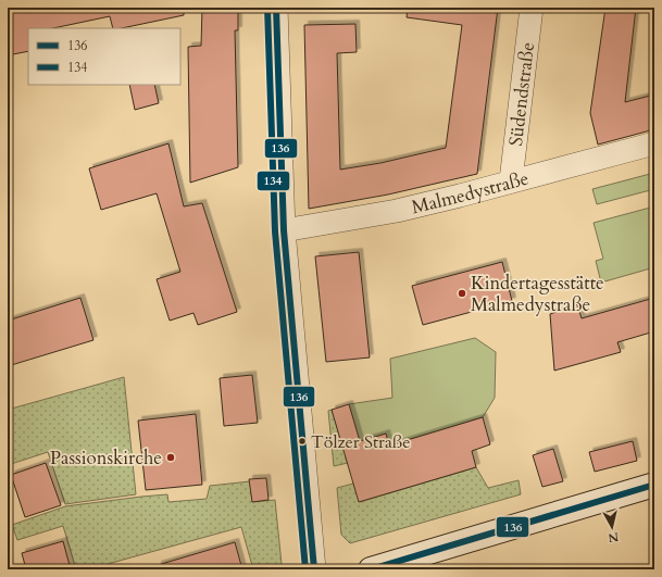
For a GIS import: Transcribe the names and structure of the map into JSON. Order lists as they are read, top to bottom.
{
  "streets": {
    "street": ["Südendstraße", "Malmedystraße"]
  },
  "crossings": [
    ["Südendstraße", "Malmedystraße"]
  ],
  "places": ["Kindertagesstätte Malmedystraße", "Tölzer Straße", "Passionskirche"],
  "lines": ["transit line 136", "transit line 134"],
  "legend": ["136", "134"],
  "north": "bottom"
}
